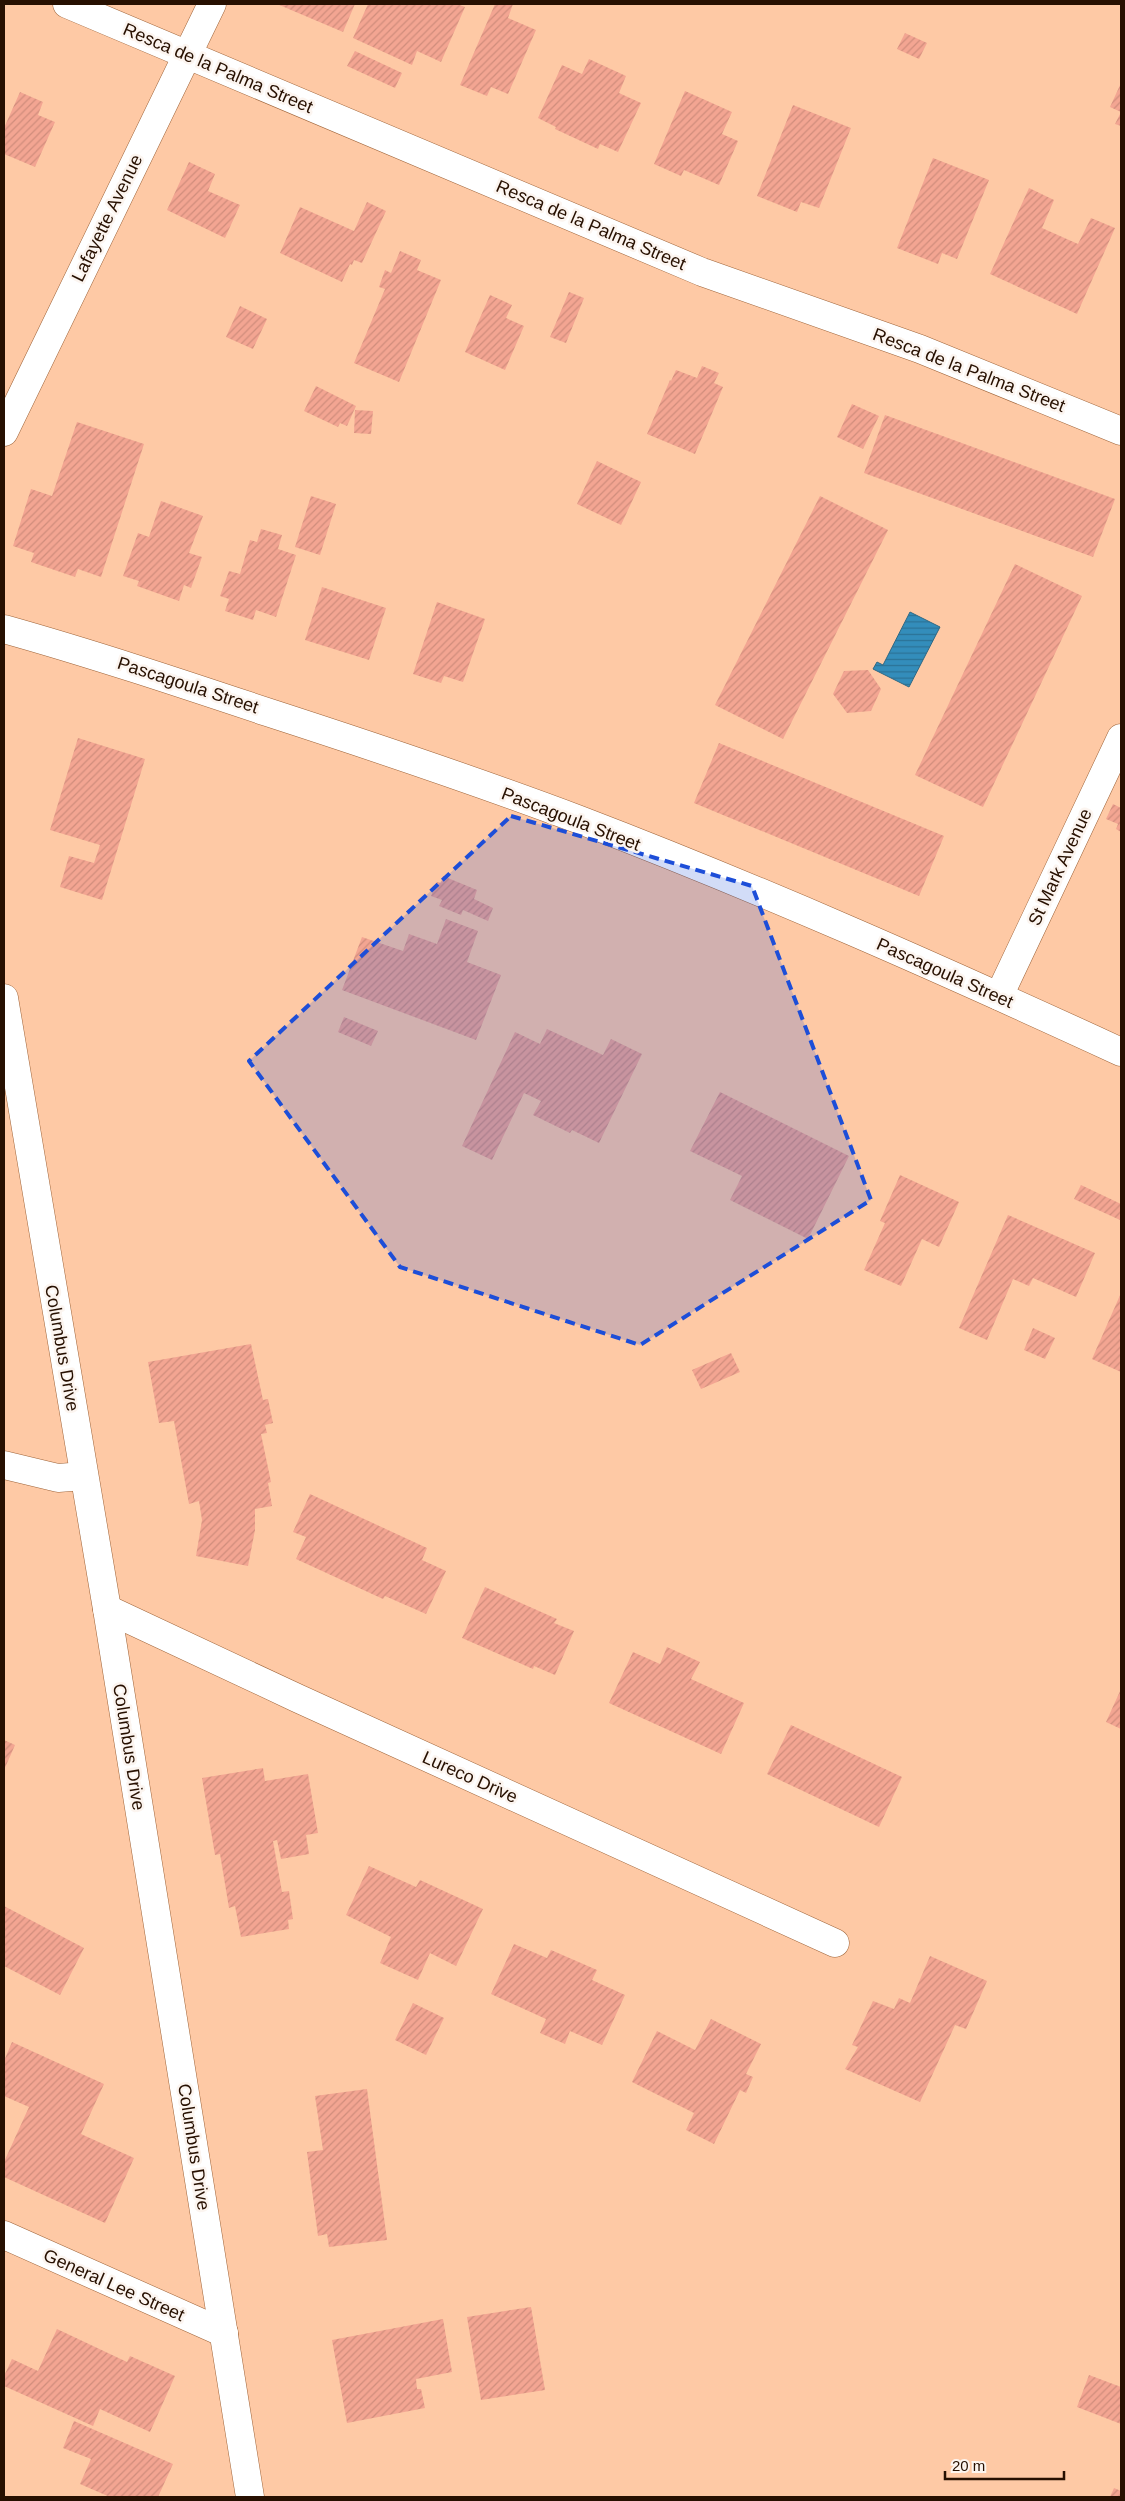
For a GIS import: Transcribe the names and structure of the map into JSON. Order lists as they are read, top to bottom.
{
  "streets": {
    "street": [
      "Resca de la Palma Street",
      "Lafayette Avenue",
      "Pascagoula Street",
      "St Mark Avenue",
      "Columbus Drive",
      "Lureco Drive",
      "General Lee Street"
    ]
  },
  "crossings": [
    ["Resca de la Palma Street", "Lafayette Avenue"],
    ["Pascagoula Street", "St Mark Avenue"],
    ["Columbus Drive", "Lureco Drive"],
    ["Columbus Drive", "General Lee Street"]
  ],
  "scale_bar": "20 m"
}
